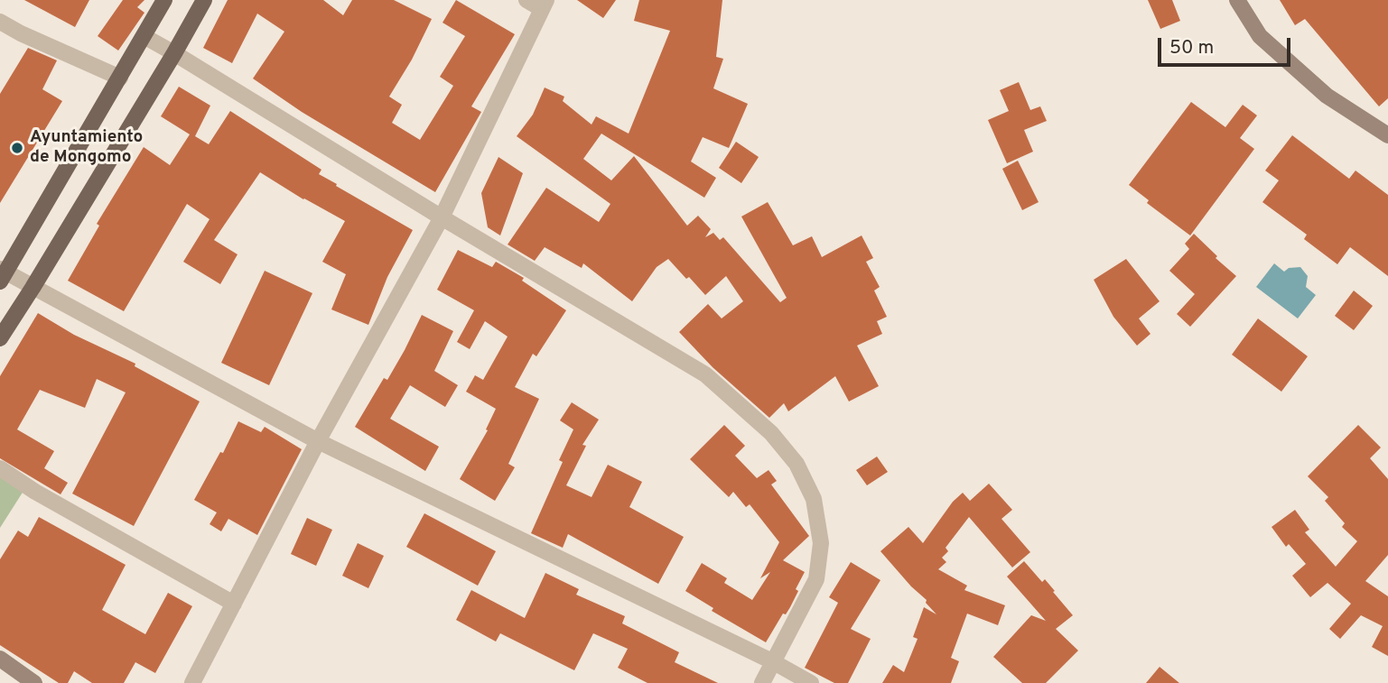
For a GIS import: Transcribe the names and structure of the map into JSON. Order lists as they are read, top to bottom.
{
  "places": ["Ayuntamiento de Mongomo"],
  "scale_bar": "50 m"
}
